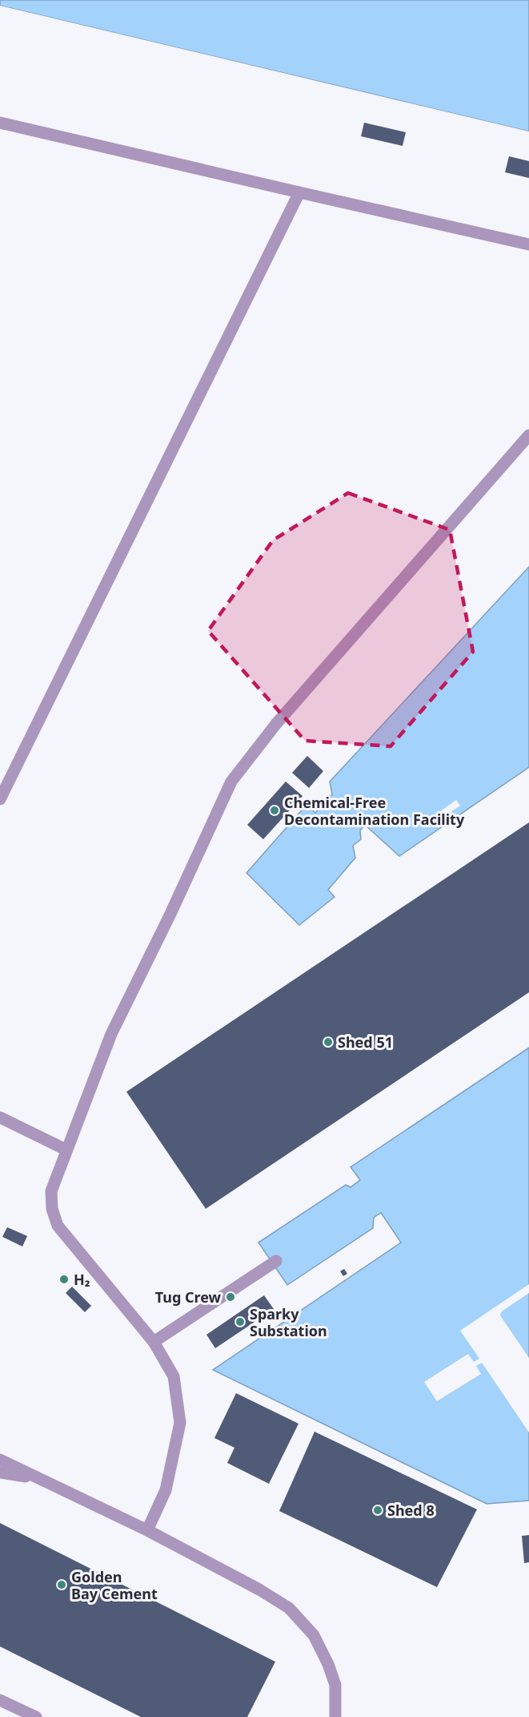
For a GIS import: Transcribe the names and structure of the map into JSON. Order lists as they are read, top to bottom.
{
  "places": [
    "Chemical-Free Decontamination Facility",
    "Shed 51",
    "H₂",
    "Tug Crew",
    "Sparky Substation",
    "Shed 8",
    "Golden Bay Cement"
  ]
}
